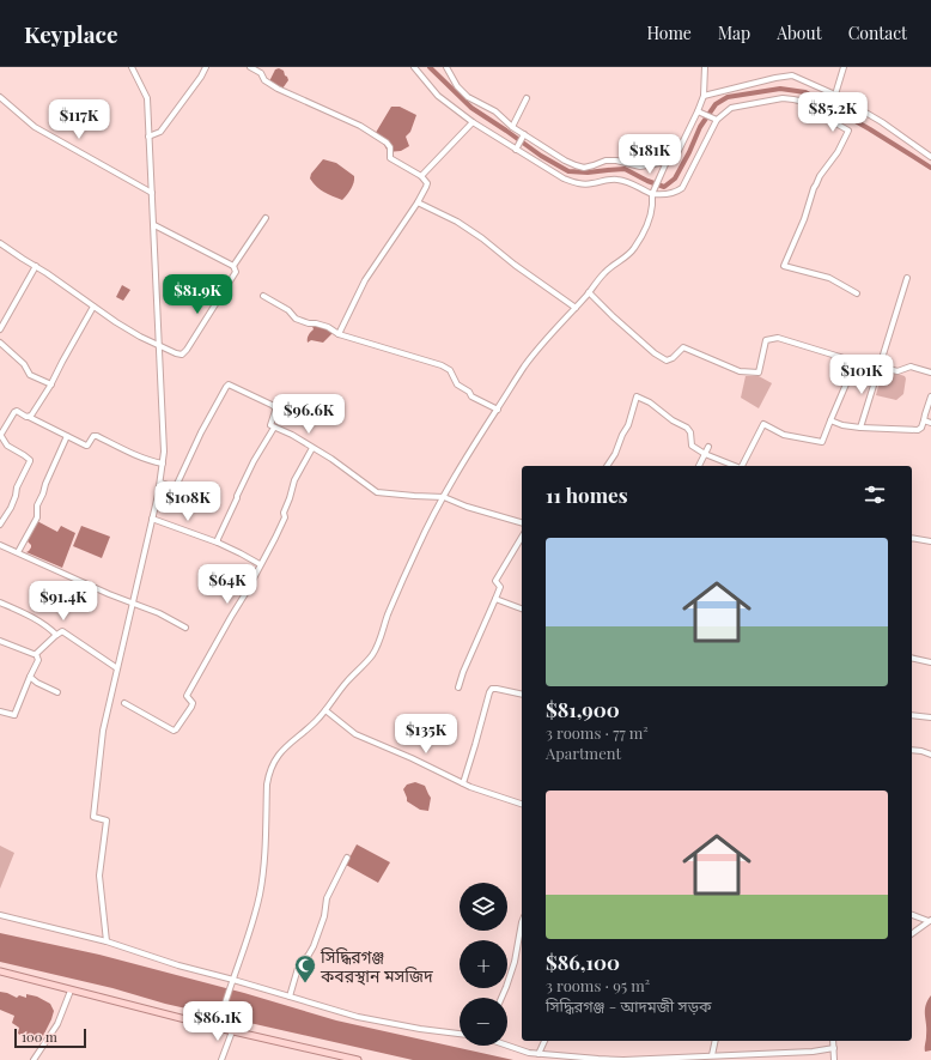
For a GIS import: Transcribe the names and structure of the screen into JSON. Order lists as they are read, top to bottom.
{
  "places": {
    "mosque": ["সিদ্ধিরগঞ্জ কবরস্থান মসজিদ"]
  },
  "scale_bar": "100 m",
  "page": {
    "header": "Keyplace",
    "nav": [
      "Home",
      "Map",
      "About",
      "Contact"
    ],
    "price": [
      "$85.2K",
      "$117K",
      "$181K",
      "$81.9K",
      "$101K",
      "$96.6K",
      "$108K",
      "$64K",
      "$91.4K",
      "$135K",
      "$86.1K"
    ],
    "heading": "11 homes",
    "list": [
      {
        "name": "$81,900",
        "note": "3 rooms · 77 m² · Apartment"
      },
      {
        "name": "$86,100",
        "note": "3 rooms · 95 m² · সিদ্ধিরগঞ্জ - আদমজী সড়ক"
      }
    ],
    "map_buttons": ["+", "−"],
    "scale": "100 m"
  }
}
